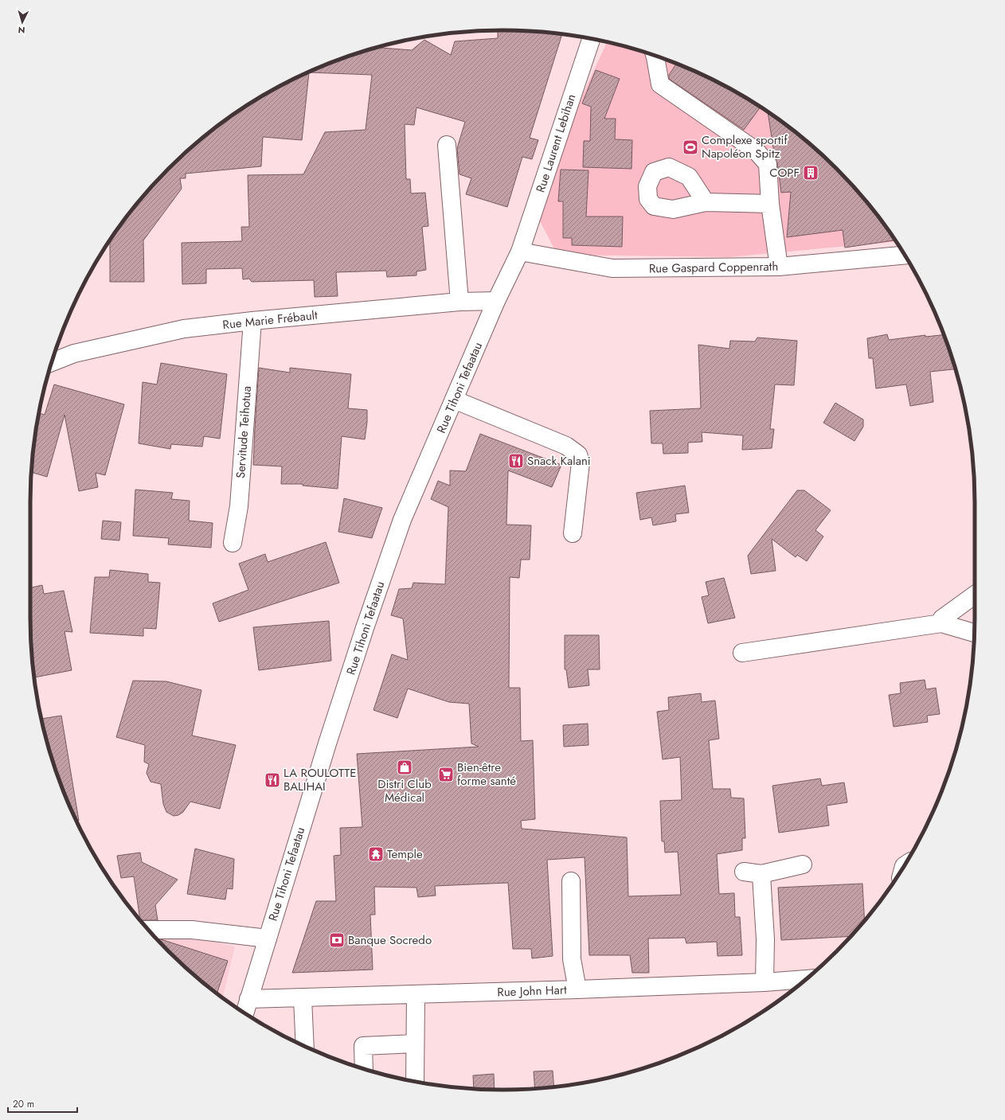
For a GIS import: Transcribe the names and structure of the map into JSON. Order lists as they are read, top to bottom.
{
  "streets": {
    "street": [
      "Rue Laurent Lebihan",
      "Rue Gaspard Coppenrath",
      "Rue Marie Frébault",
      "Rue Tihoni Tefaatau",
      "Servitude Teihotua",
      "Rue John Hart"
    ]
  },
  "crossings": [
    ["Rue Laurent Lebihan", "Rue Gaspard Coppenrath"],
    ["Rue Laurent Lebihan", "Rue Tihoni Tefaatau"],
    ["Rue Gaspard Coppenrath", "Rue Tihoni Tefaatau"],
    ["Rue Marie Frébault", "Rue Tihoni Tefaatau"],
    ["Rue Marie Frébault", "Servitude Teihotua"],
    ["Rue Tihoni Tefaatau", "Rue John Hart"]
  ],
  "places": {
    "sports": ["Complexe sportif Napoléon Spitz"],
    "building": ["COPF"],
    "restaurant": ["Snack Kalani", "LA ROULOTTE BALIHAI"],
    "shop": ["Distri Club Médical"],
    "supermarket": ["Bien-être forme santé"],
    "temple": ["Temple"],
    "bank": ["Banque Socredo"]
  },
  "scale_bar": "20 m",
  "north": "bottom"
}
